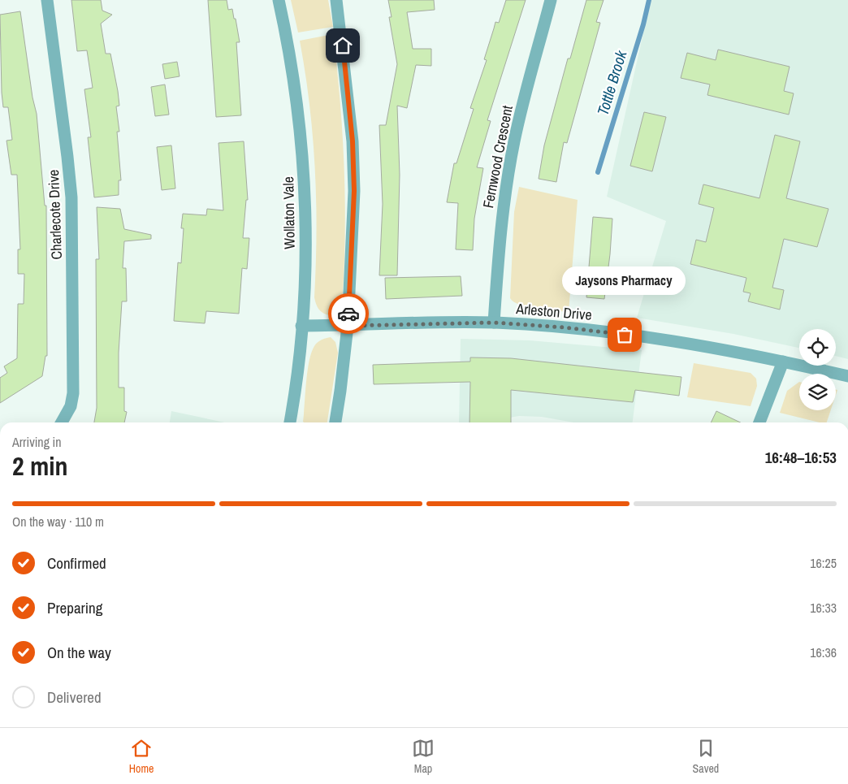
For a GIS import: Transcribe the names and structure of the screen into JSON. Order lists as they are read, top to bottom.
{
  "streets": {
    "street": [
      "Fernwood Crescent",
      "Wollaton Vale",
      "Charlecote Drive",
      "Arleston Drive"
    ]
  },
  "crossings": [
    ["Fernwood Crescent", "Arleston Drive"],
    ["Wollaton Vale", "Arleston Drive"]
  ],
  "water": ["Tottle Brook"],
  "places": ["Jaysons Pharmacy"],
  "page": {
    "bubble": "Jaysons Pharmacy",
    "heading": ["2 min", "Arriving in", "16:48–16:53"],
    "bar": "On the way · 110 m",
    "list": [
      ["Confirmed", "16:25"],
      ["Preparing", "16:33"],
      ["On the way", "16:36"],
      "Delivered"
    ],
    "tabs": ["Home", "Map", "Saved"]
  }
}
